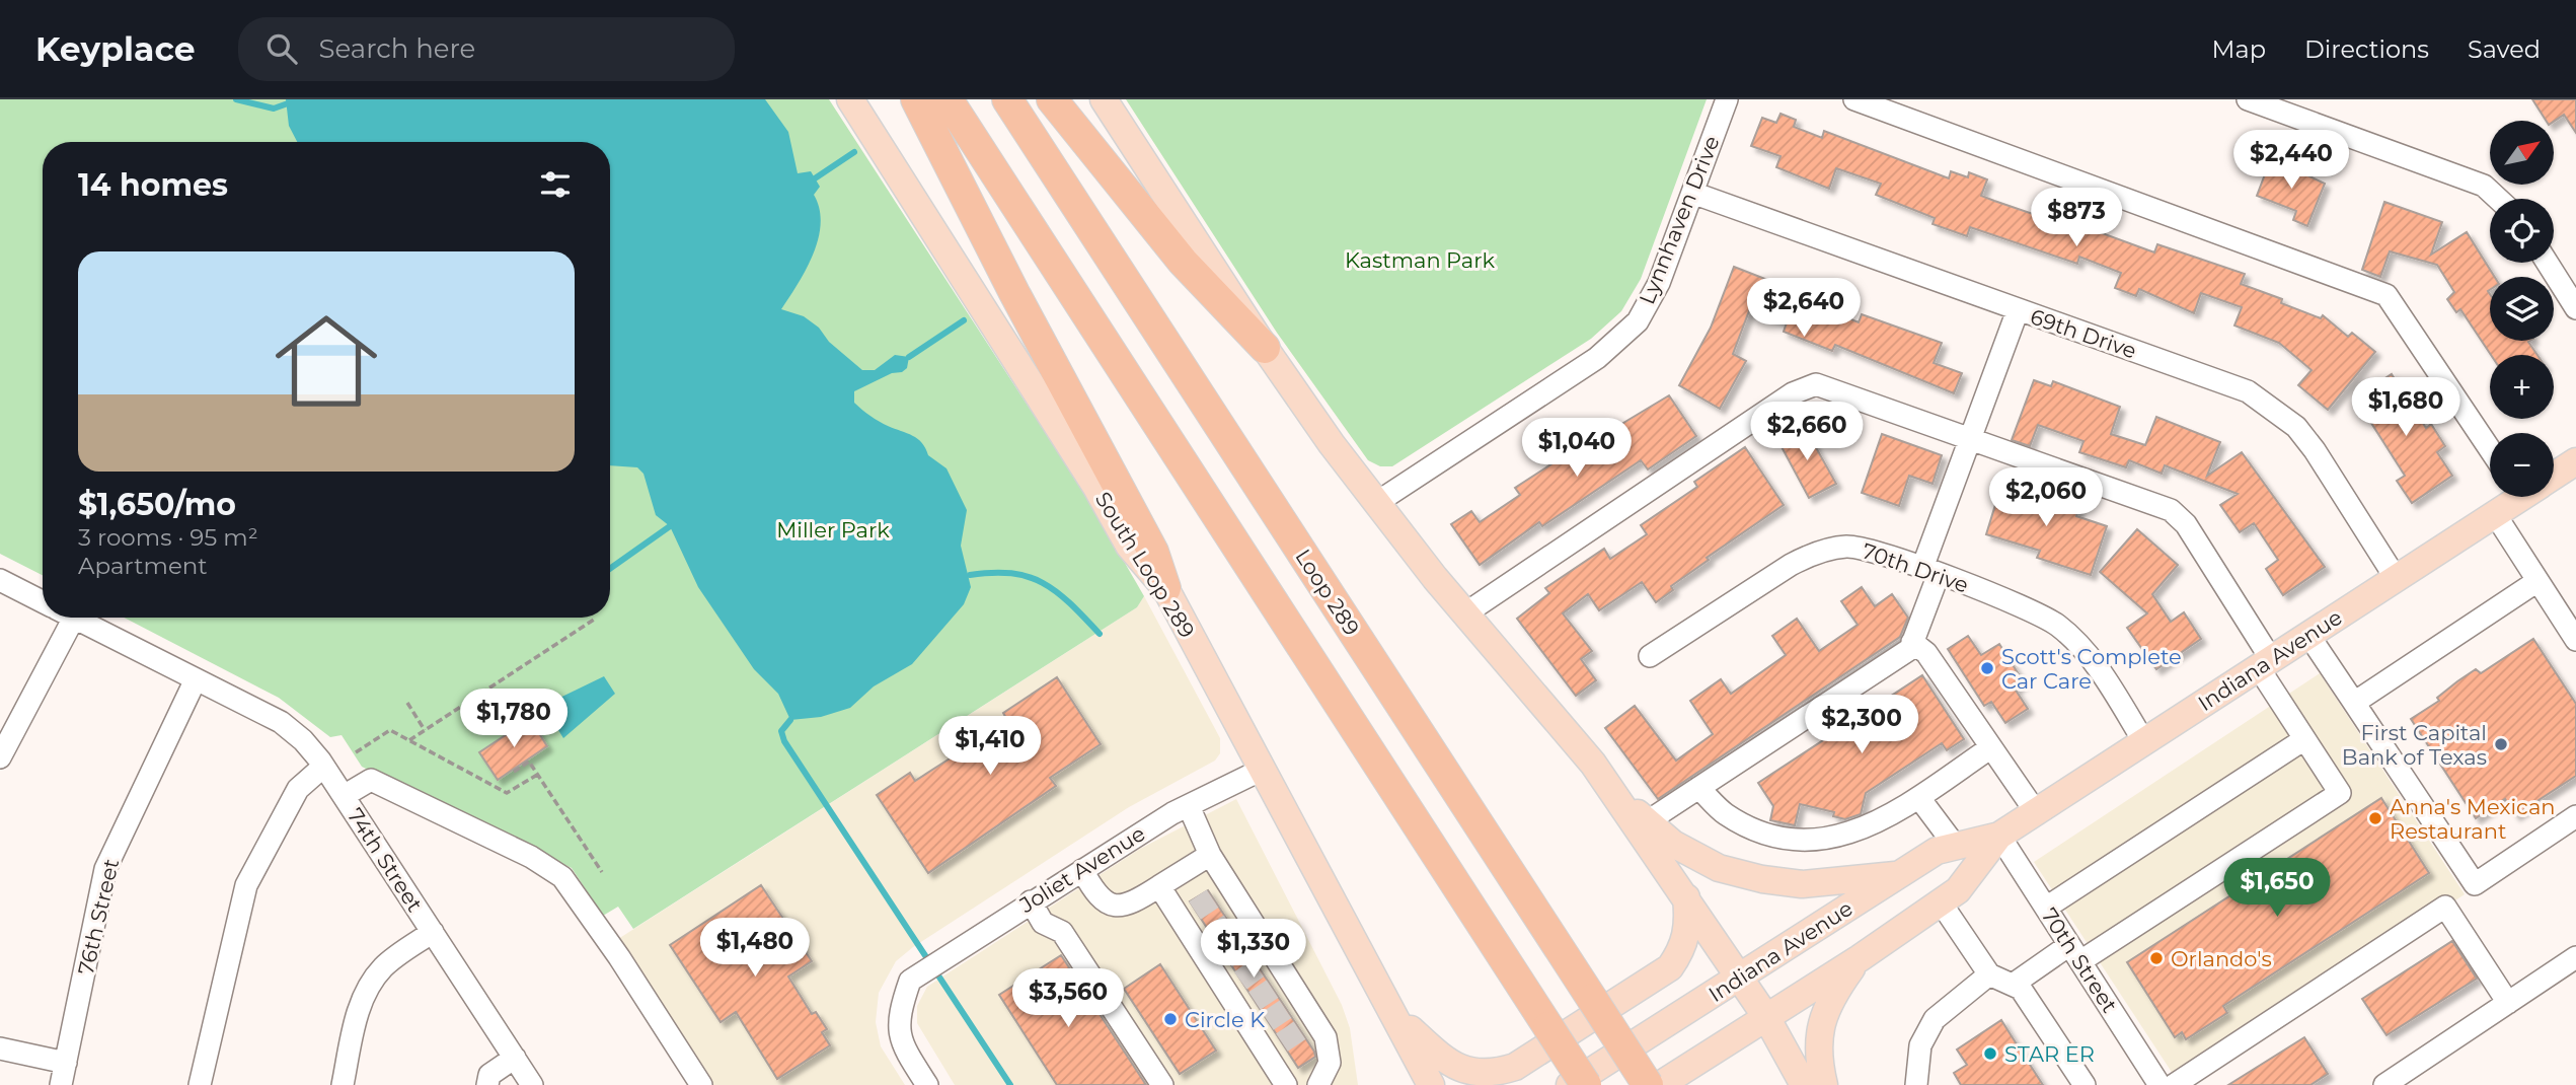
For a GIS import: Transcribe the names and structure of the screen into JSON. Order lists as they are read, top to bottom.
{
  "streets": {
    "highway": ["Loop 289"],
    "main road": ["South Loop 289", "Indiana Avenue"],
    "street": [
      "Lynnhaven Drive",
      "69th Drive",
      "70th Drive",
      "74th Street",
      "Joliet Avenue",
      "76th Street",
      "70th Street"
    ]
  },
  "crossings": [
    ["Lynnhaven Drive", "69th Drive"],
    ["69th Drive", "Indiana Avenue"],
    ["South Loop 289", "Joliet Avenue"],
    ["70th Drive", "Indiana Avenue"],
    ["Indiana Avenue", "70th Street"],
    ["74th Street", "76th Street"]
  ],
  "parks": ["Kastman Park", "Miller Park"],
  "places": [
    "Scott's Complete Car Care",
    "First Capital Bank of Texas",
    "Anna's Mexican Restaurant",
    "Orlando's",
    "Circle K",
    "STAR ER"
  ],
  "north": "top right",
  "page": {
    "header": "Keyplace",
    "search": "Search here",
    "nav": ["Map", "Directions", "Saved"],
    "map_buttons": ["+", "−"],
    "price": [
      "$2,440",
      "$873",
      "$2,640",
      "$1,680",
      "$2,660",
      "$1,040",
      "$2,060",
      "$1,780",
      "$2,300",
      "$1,410",
      "$1,650",
      "$1,480",
      "$1,330",
      "$3,560"
    ],
    "heading": "14 homes",
    "list": [
      {
        "name": "$1,650/mo",
        "note": "3 rooms · 95 m² · Apartment"
      }
    ]
  }
}
